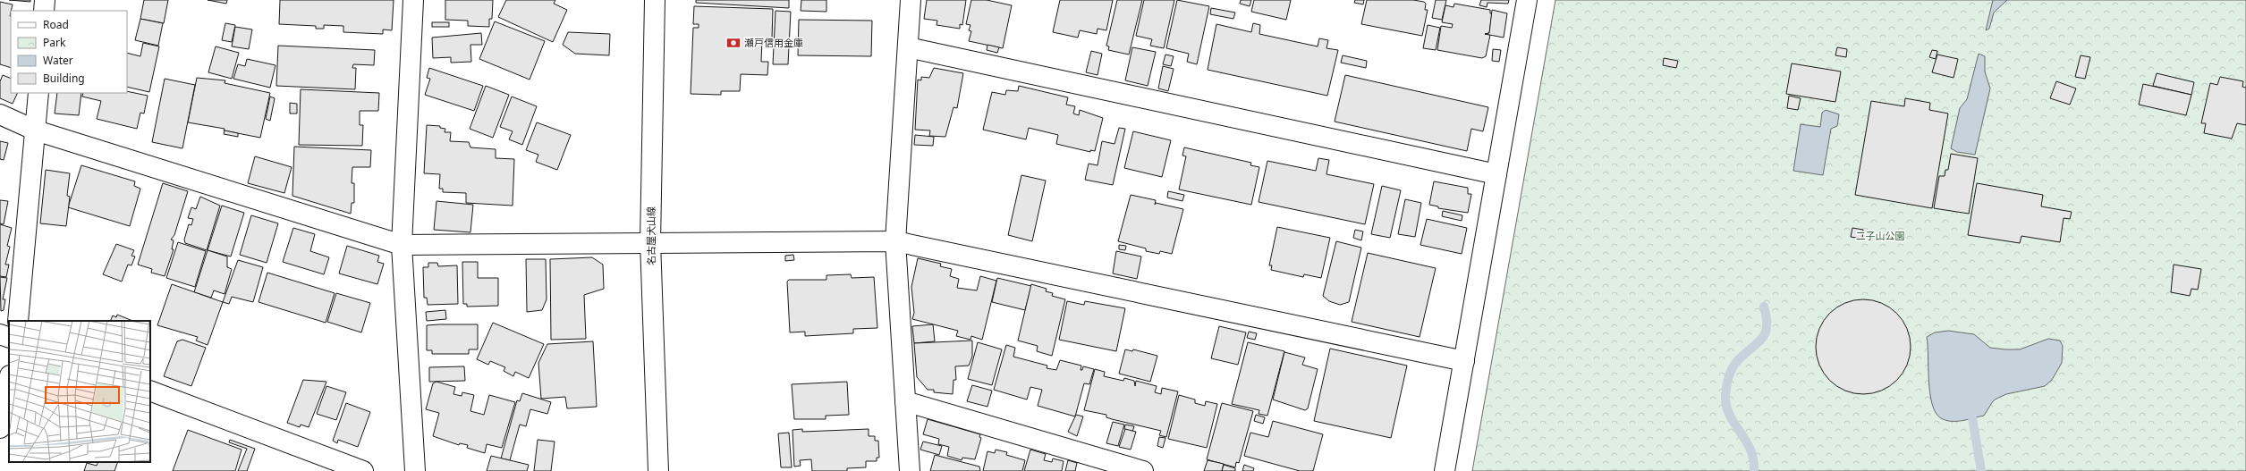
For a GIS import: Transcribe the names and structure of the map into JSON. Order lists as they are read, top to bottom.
{
  "streets": {
    "street": ["名古屋犬山線"]
  },
  "parks": ["二子山公園"],
  "places": {
    "bank": ["瀬戸信用金庫"]
  },
  "legend": [
    "Road",
    "Park",
    "Water",
    "Building"
  ]
}
